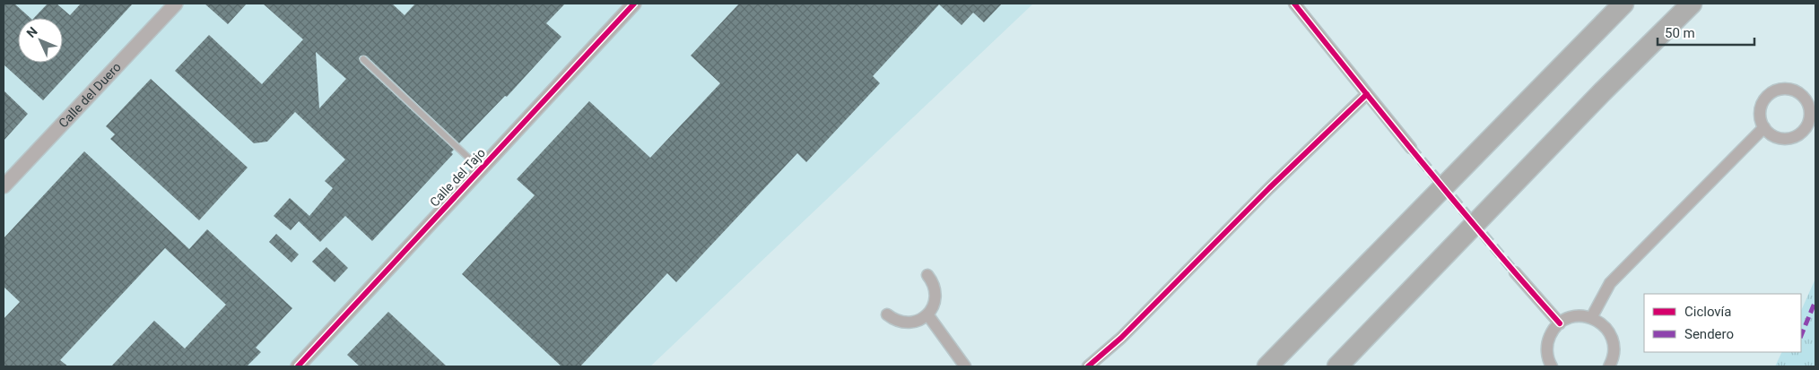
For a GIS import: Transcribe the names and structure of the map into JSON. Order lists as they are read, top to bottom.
{
  "streets": {
    "street": ["Calle del Duero", "Calle del Tajo"]
  },
  "legend": ["Ciclovía", "Sendero"],
  "scale_bar": "50 m",
  "north": "top left"
}
